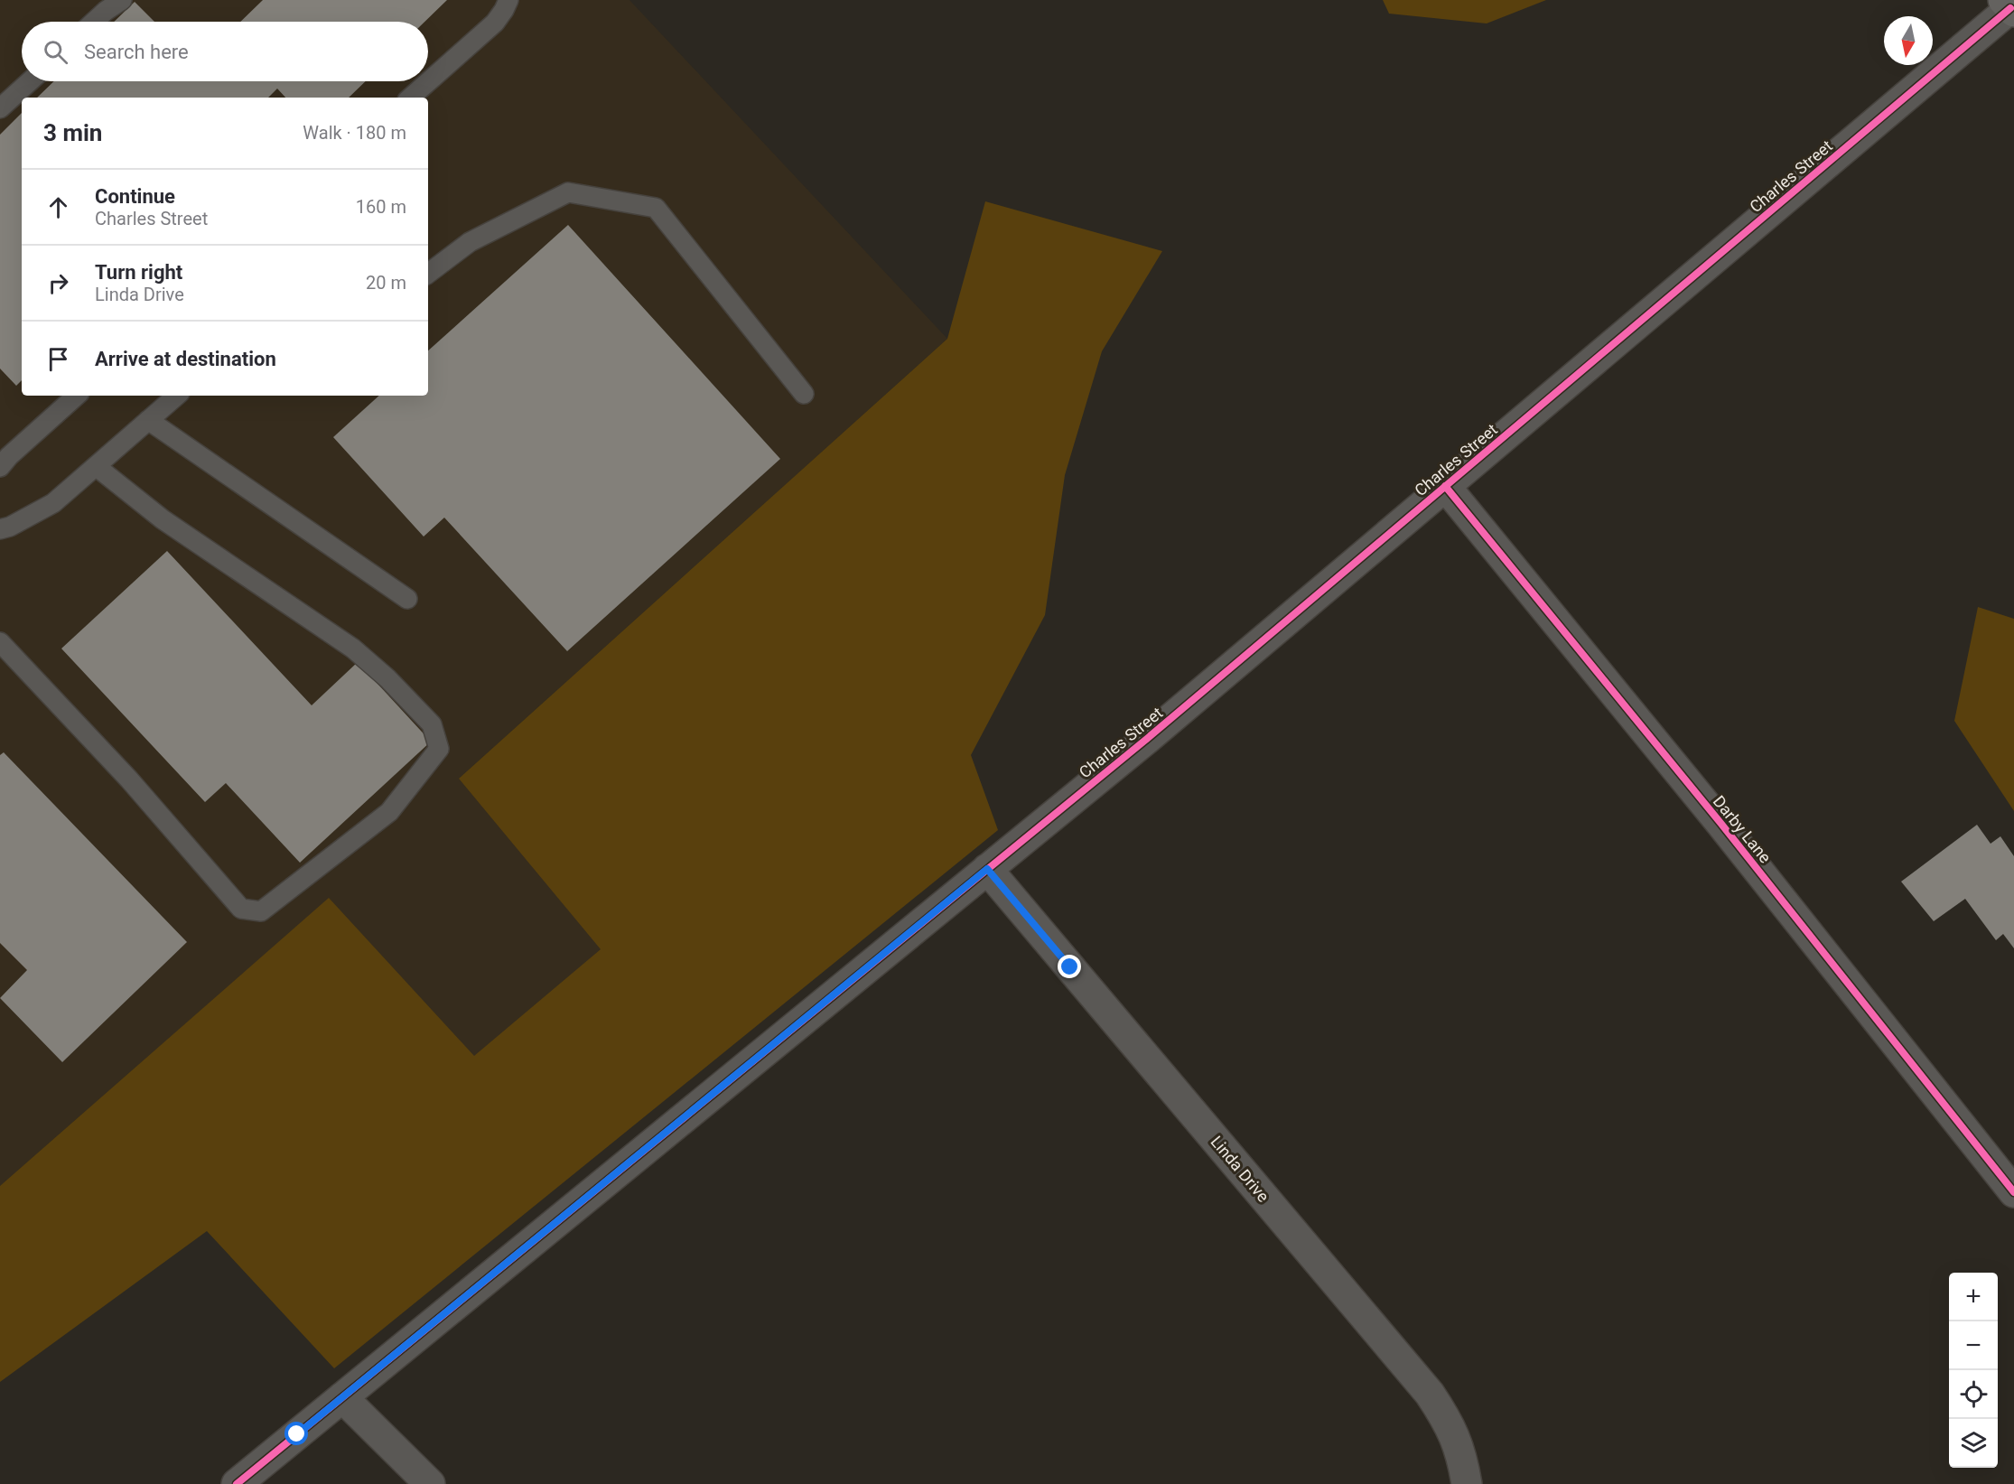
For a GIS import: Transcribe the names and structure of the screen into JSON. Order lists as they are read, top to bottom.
{
  "streets": {
    "street": ["Charles Street", "Darby Lane", "Linda Drive"]
  },
  "crossings": [
    ["Charles Street", "Darby Lane"],
    ["Charles Street", "Linda Drive"]
  ],
  "north": "bottom",
  "page": {
    "search": "Search here",
    "heading": ["3 min", "Walk · 180 m"],
    "list": [
      ["Continue", "Charles Street", "160 m"],
      ["Turn right", "Linda Drive", "20 m"],
      "Arrive at destination"
    ],
    "map_buttons": ["+", "−"]
  }
}
